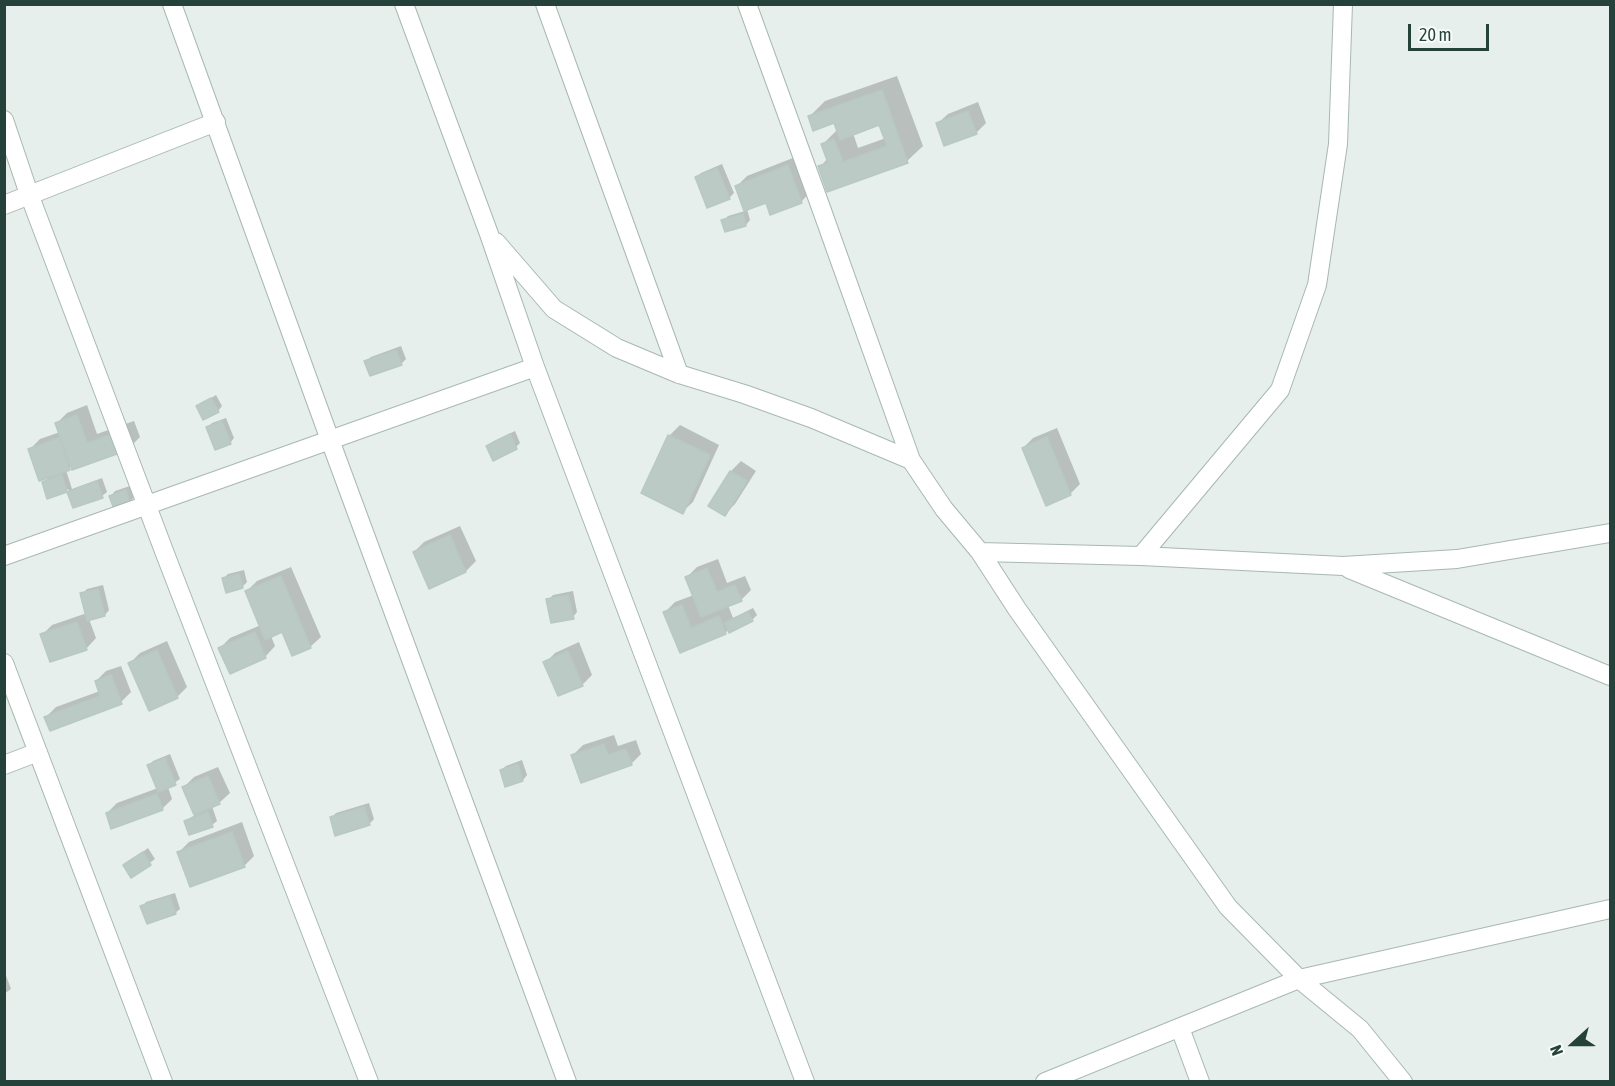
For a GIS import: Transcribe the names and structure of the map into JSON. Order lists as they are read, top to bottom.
{
  "scale_bar": "20 m",
  "north": "left"
}
